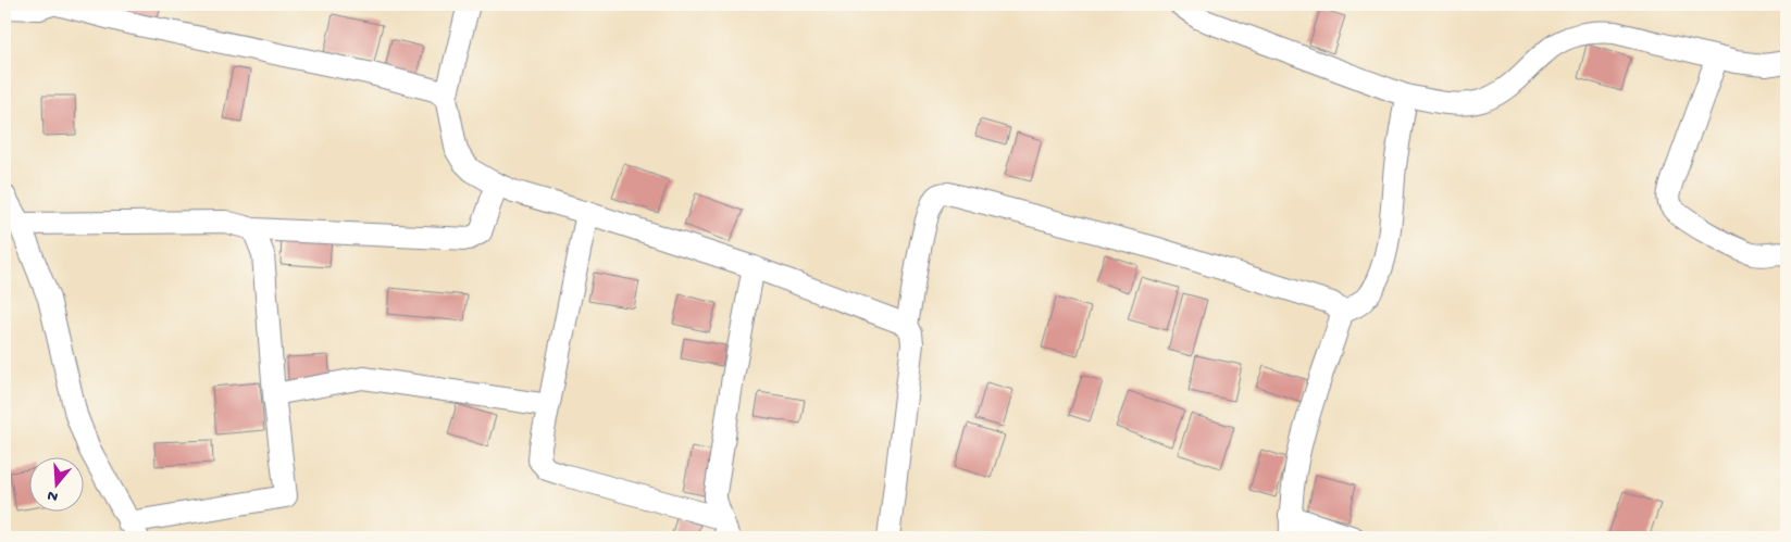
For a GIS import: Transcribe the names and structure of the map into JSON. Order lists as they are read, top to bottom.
{
  "north": "bottom"
}
